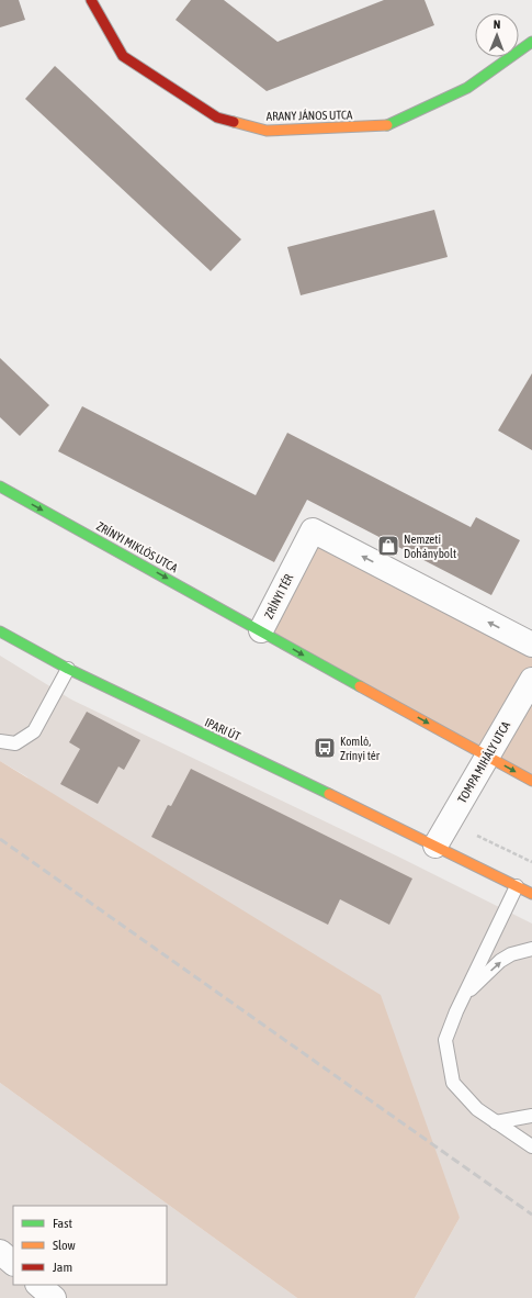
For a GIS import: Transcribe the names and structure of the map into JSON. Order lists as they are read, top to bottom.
{
  "streets": {
    "street": [
      "ARANY JÁNOS UTCA",
      "ZRÍNYI MIKLÓS UTCA",
      "ZRÍNYI TÉR",
      "IPARI ÚT",
      "TOMPA MIHÁLY UTCA"
    ]
  },
  "crossings": [
    ["ZRÍNYI MIKLÓS UTCA", "ZRÍNYI TÉR"],
    ["ZRÍNYI TÉR", "TOMPA MIHÁLY UTCA"],
    ["IPARI ÚT", "TOMPA MIHÁLY UTCA"]
  ],
  "one_way": ["ZRÍNYI MIKLÓS UTCA"],
  "places": {
    "shop": ["Nemzeti Dohánybolt"],
    "bus stop": ["Komló, Zrínyi tér"]
  },
  "legend": ["Fast", "Slow", "Jam"],
  "north": "top"
}
